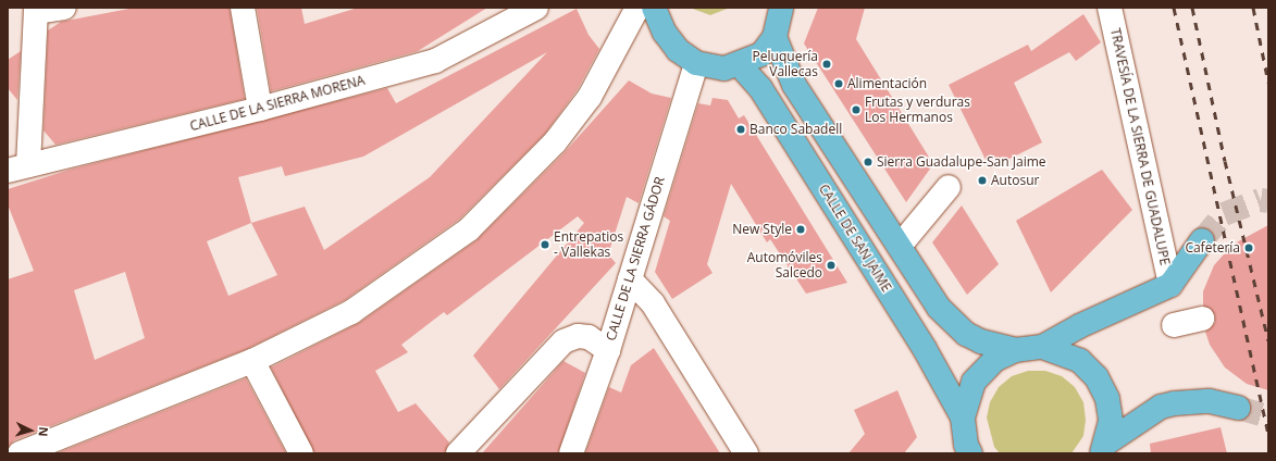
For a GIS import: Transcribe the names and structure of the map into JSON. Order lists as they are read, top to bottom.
{
  "streets": {
    "main road": ["CALLE DE SAN JAIME"],
    "street": ["CALLE DE LA SIERRA MORENA", "TRAVESÍA DE LA SIERRA DE GUADALUPE", "CALLE DE LA SIERRA GÁDOR"]
  },
  "places": [
    "Peluquería Vallecas",
    "Alimentación",
    "Frutas y verduras Los Hermanos",
    "Banco Sabadell",
    "Sierra Guadalupe-San Jaime",
    "Autosur",
    "New Style",
    "Entrepatios - Vallekas",
    "Cafetería",
    "Automóviles Salcedo"
  ],
  "north": "right"
}
